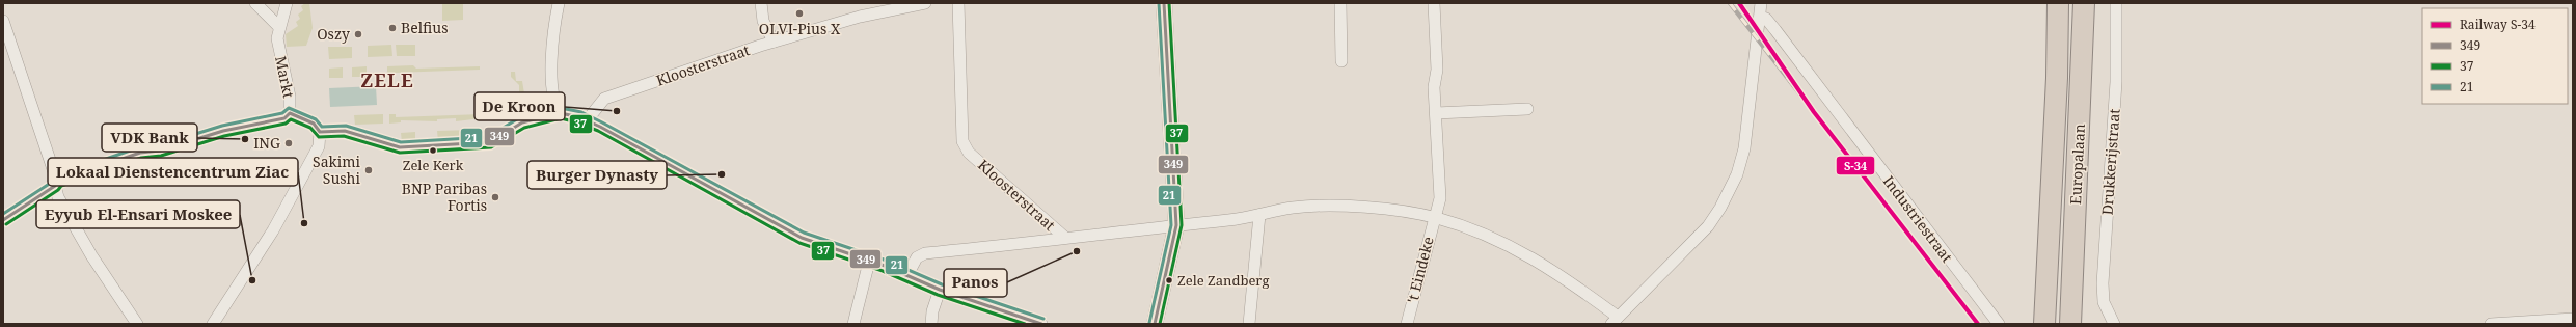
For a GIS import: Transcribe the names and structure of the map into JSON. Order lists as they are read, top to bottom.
{
  "streets": {
    "highway": ["Europalaan"],
    "street": [
      "Kloosterstraat",
      "Markt",
      "Drukkerijstraat",
      "Industriestraat",
      "'t Eindeke"
    ]
  },
  "districts": ["ZELE"],
  "places": [
    "OLVI-Pius X",
    "Belfius",
    "Oszy",
    "De Kroon",
    "VDK Bank",
    "ING",
    "Zele Kerk",
    "Sakimi Sushi",
    "Burger Dynasty",
    "BNP Paribas Fortis",
    "Lokaal Dienstencentrum Ziac",
    "Panos",
    "Eyyub El-Ensari Moskee",
    "Zele Zandberg"
  ],
  "lines": [
    "rail line S-34",
    "transit line 349",
    "transit line 37",
    "transit line 21"
  ],
  "legend": [
    "Railway S-34",
    "349",
    "37",
    "21"
  ]
}
